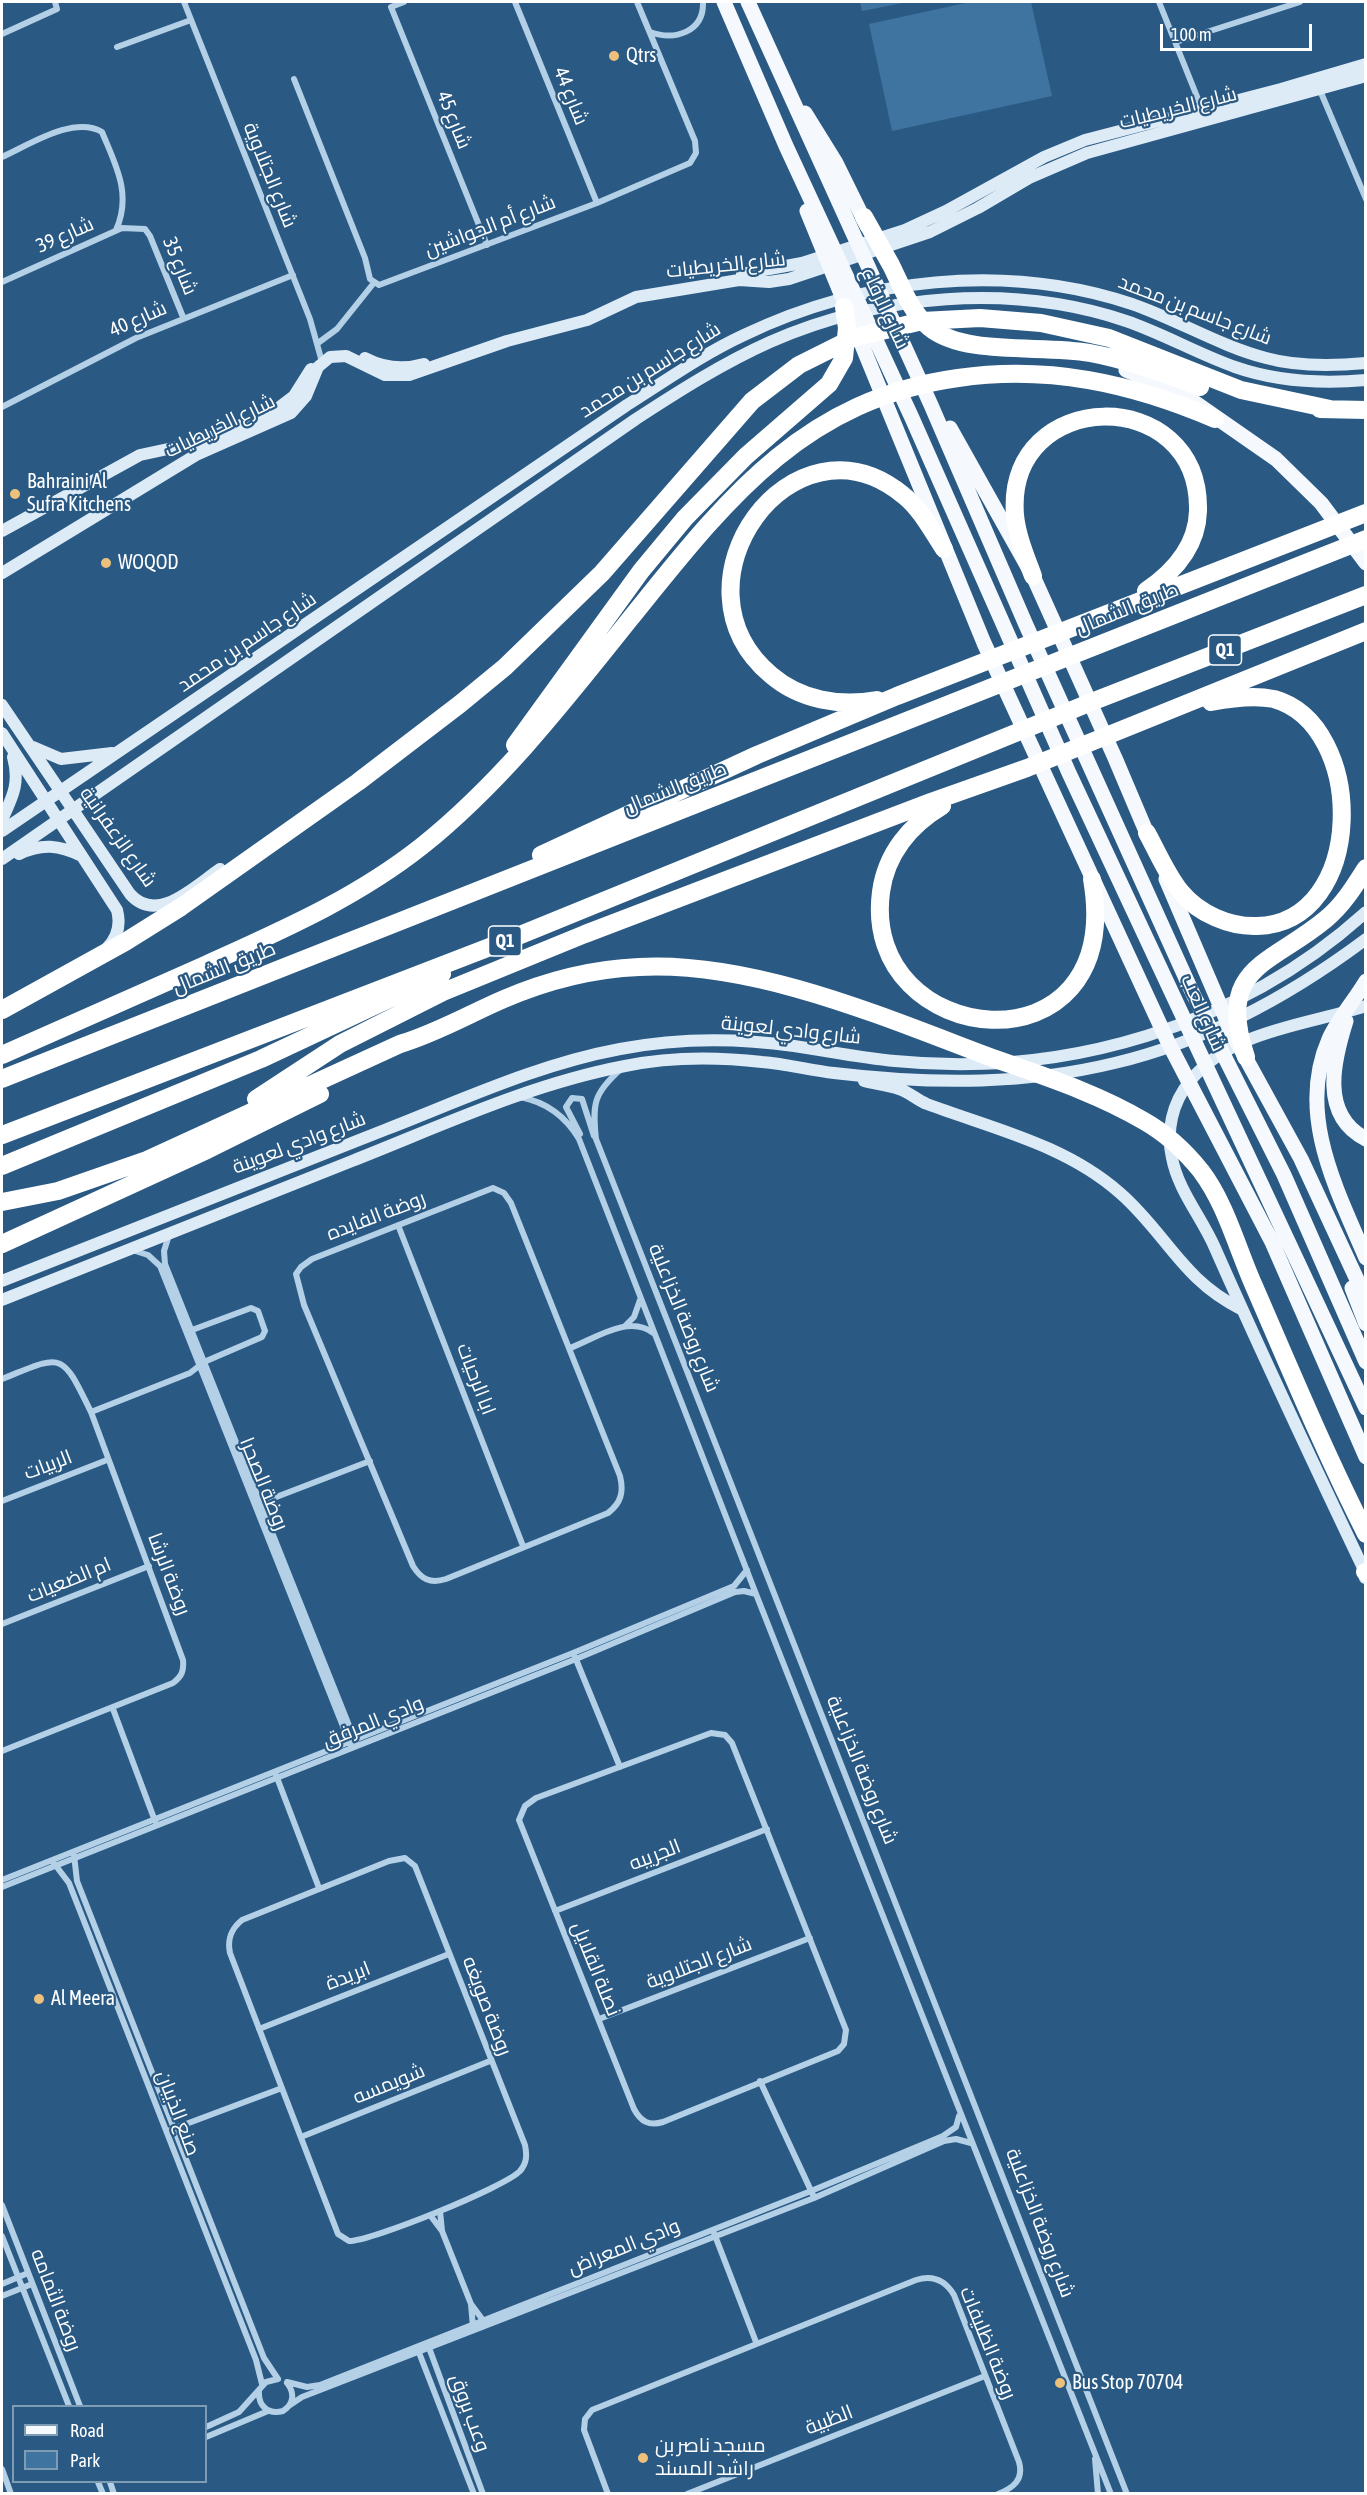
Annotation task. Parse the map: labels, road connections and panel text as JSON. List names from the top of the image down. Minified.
{"streets":{"highway":["طريق الشمال","Q1"],"main road":["شارع الخريطيات","شارع الرفاع","شارع جاسم بن محمد","شارع الزعفرانية","شارع العب","شارع وادي لعوينة"],"street":["شارع 44","شارع 45","شارع الجتلاوية","شارع أم الجواشين","شارع 39","شارع 35","شارع 40","روضة الفايده","شارع روضة الخزاعلية","ابا الرحيات","الربيات","روضة الصحرا","روضة الرشا","ام الضعيات","وادي المرفق","الجريبه","نصلة القلايل","ابريدة","روضة صويغه","شويمسه","صنع الذيبان","وادي المعراض","روضة الثمامه","روضة الظليفات","وعب بروق","الظبية"]},"crossings":[["شارع 44","شارع أم الجواشين"],["شارع الخريطيات","شارع الجتلاوية"],["شارع 45","شارع أم الجواشين"],["شارع الجتلاوية","شارع 40"],["شارع الجتلاوية","نصلة القلايل"],["شارع 39","شارع 35"],["شارع 35","شارع 40"],["شارع الرفاع","شارع العب"],["شارع جاسم بن محمد","شارع الزعفرانية"],["شارع وادي لعوينة","شارع روضة الخزاعلية"],["شارع وادي لعوينة","روضة الصحرا"],["روضة الفايده","ابا الرحيات"],["شارع روضة الخزاعلية","وادي المرفق"],["شارع روضة الخزاعلية","وادي المعراض"],["الربيات","روضة الرشا"],["روضة الصحرا","وادي المرفق"],["روضة الرشا","ام الضعيات"],["وادي المرفق","صنع الذيبان"],["الجريبه","نصلة القلايل"],["ابريدة","روضة صويغه"],["روضة صويغه","شويمسه"],["صنع الذيبان","وادي المعراض"],["وادي المعراض","وعب بروق"],["روضة الظليفات","الظبية"]],"places":["Qtrs","Bahraini Al Sufra Kitchens","WOQOD","Al Meera","Bus Stop 70704","مسجد ناصر بن راشد المسند"],"legend":["Road","Park"],"scale_bar":"100 m"}
